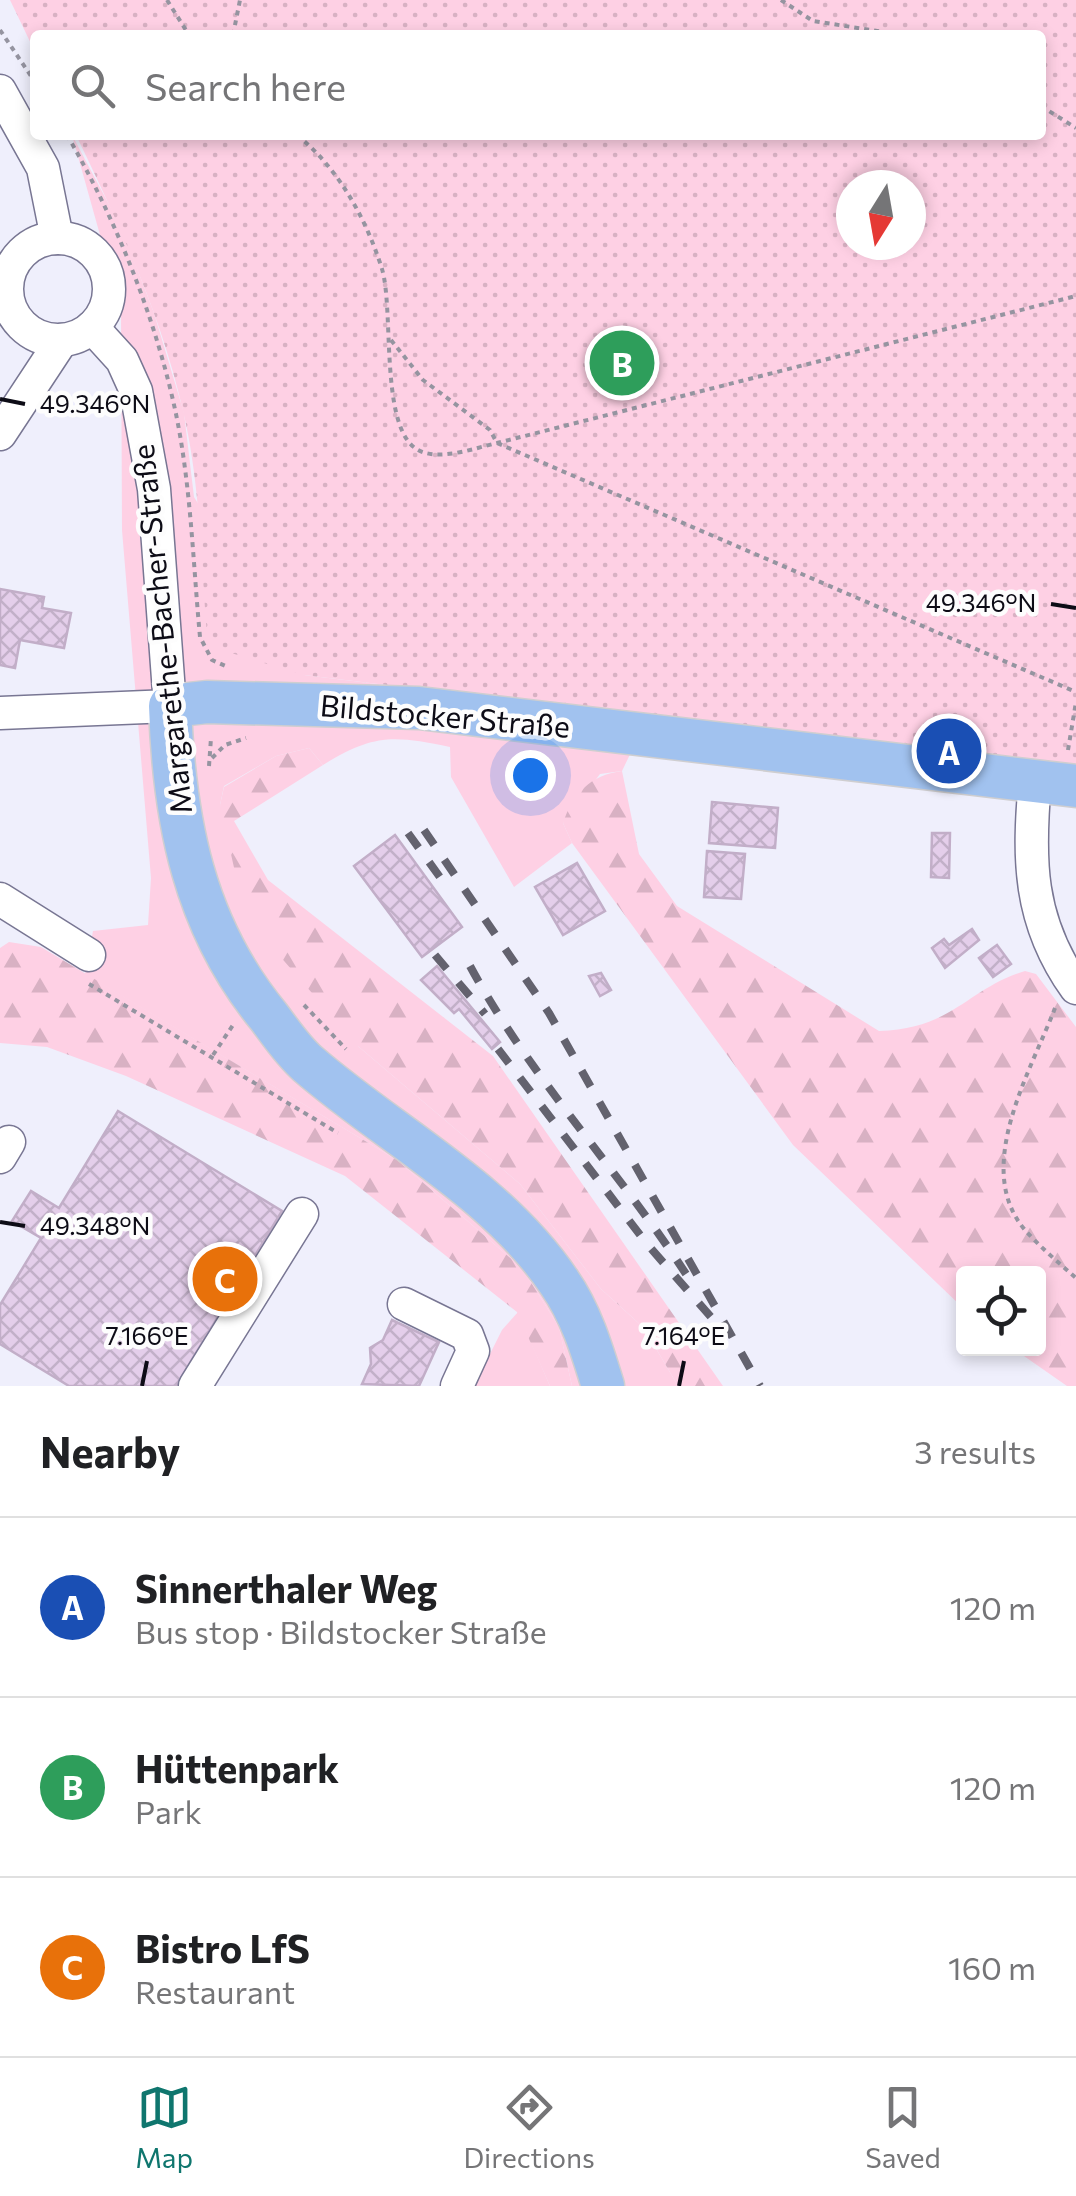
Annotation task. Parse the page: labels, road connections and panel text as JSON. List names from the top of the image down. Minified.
{"streets":{"main road":["Margarethe-Bacher-Straße","Bildstocker Straße"]},"crossings":[["Margarethe-Bacher-Straße","Bildstocker Straße"]],"north":"bottom","page":{"search":"Search here","pins":["B","A","C"],"heading":["Nearby","3 results"],"list":[{"mark":"A","name":"Sinnerthaler Weg","note":"Bus stop · Bildstocker Straße","value":"120 m"},{"mark":"B","name":"Hüttenpark","note":"Park","value":"120 m"},{"mark":"C","name":"Bistro LfS","note":"Restaurant","value":"160 m"}],"nav":["Map","Directions","Saved"]},"coordinates":["49.346°N","49.348°N","7.166°E","7.164°E"]}
